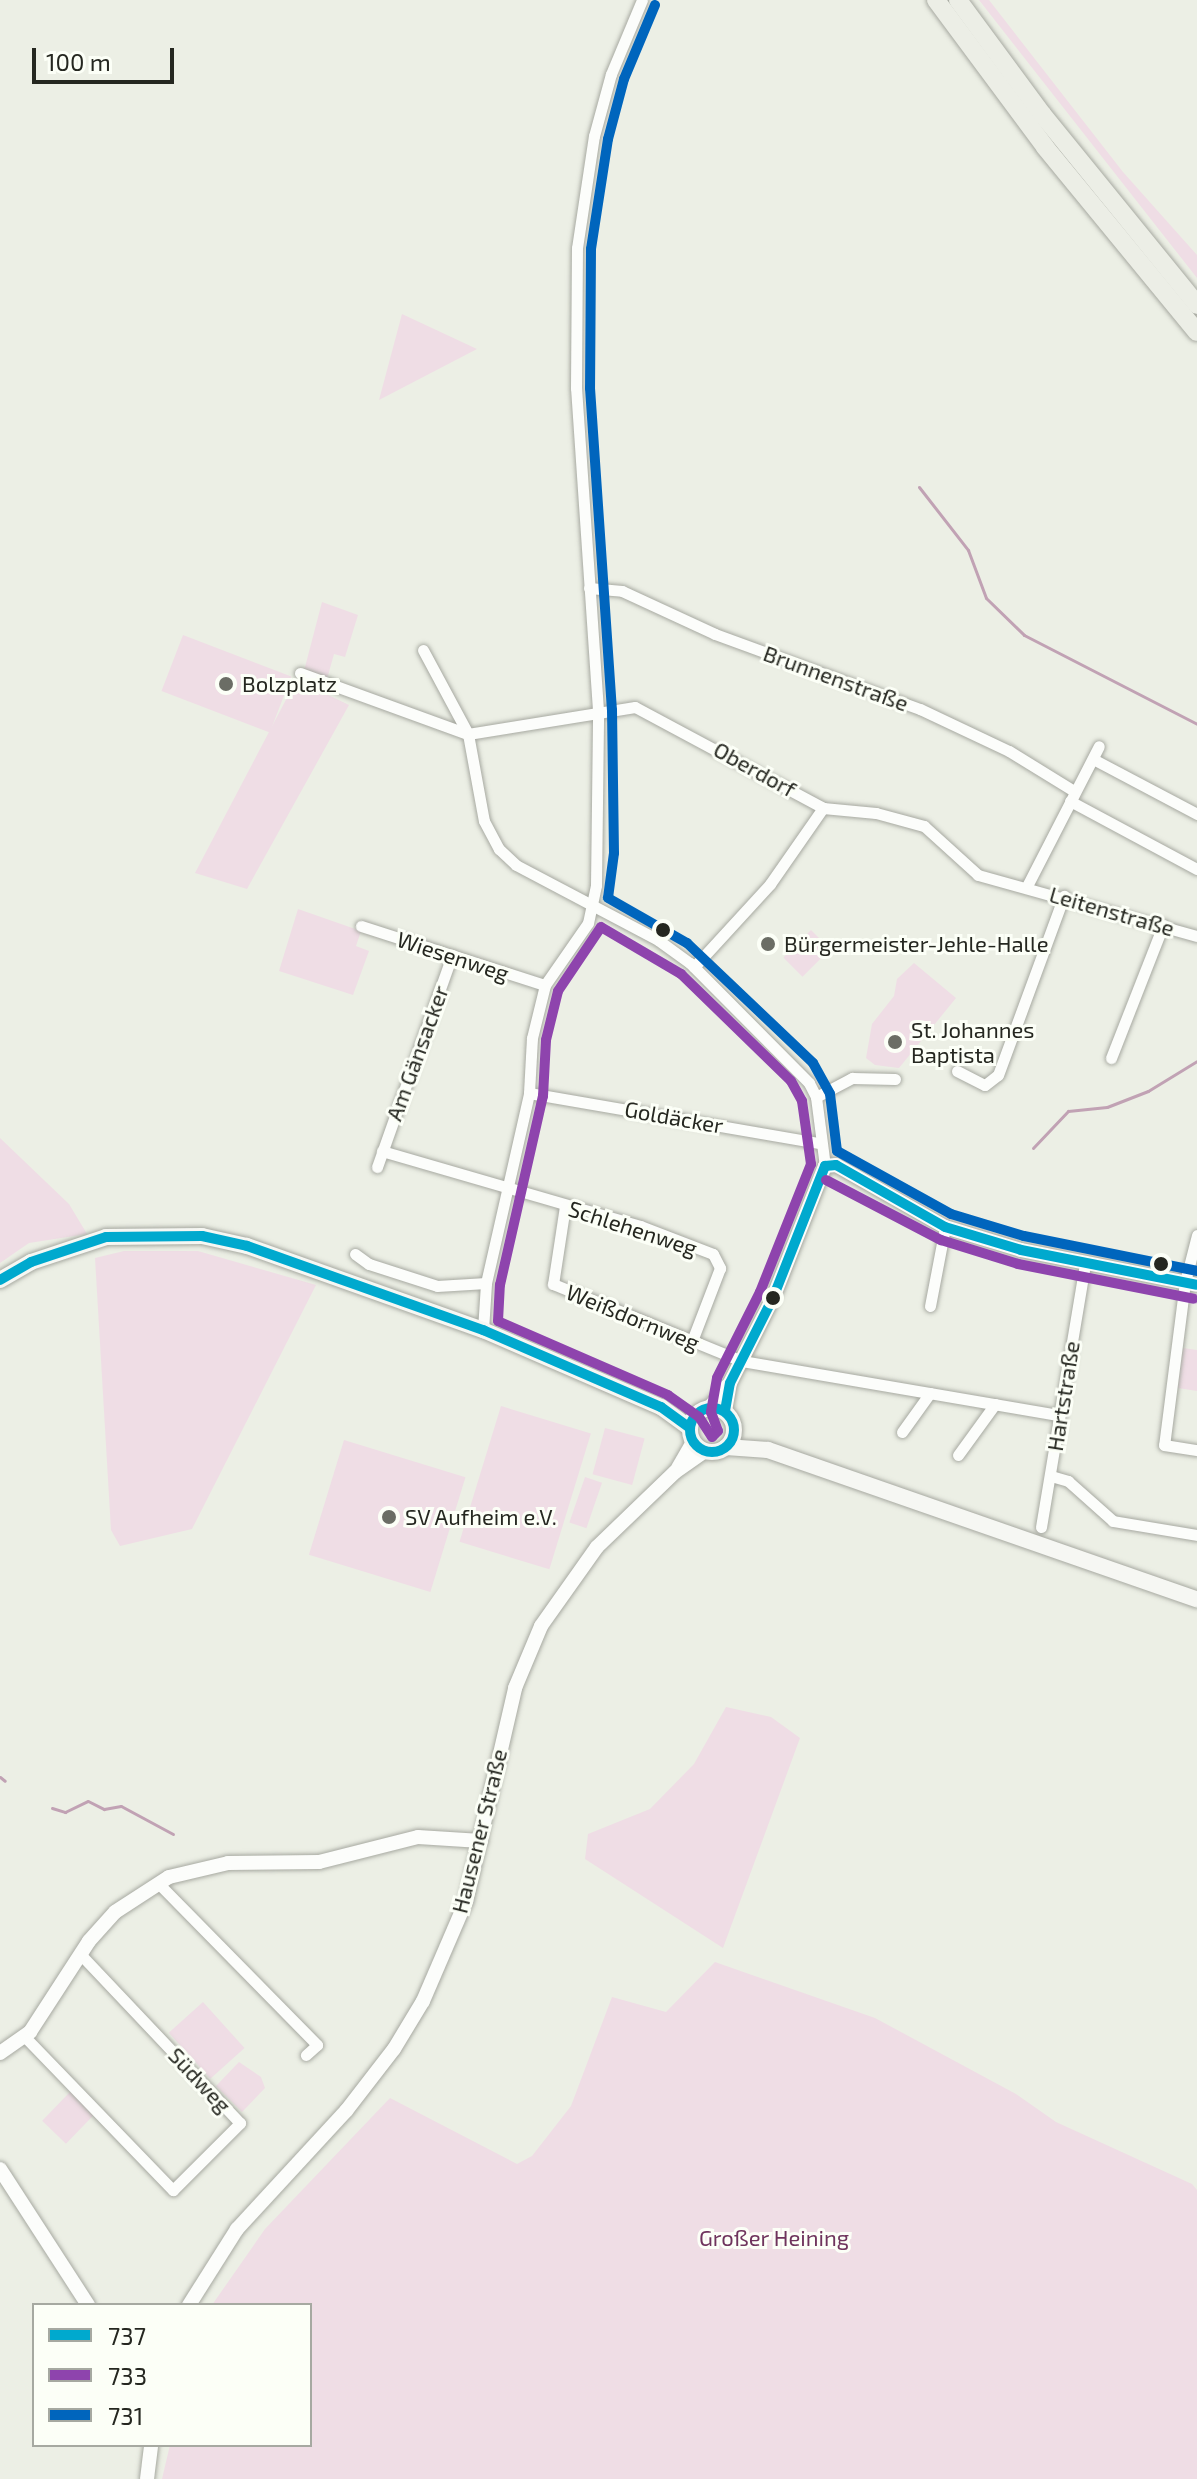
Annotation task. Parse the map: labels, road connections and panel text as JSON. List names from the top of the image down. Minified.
{"streets":{"street":["Brunnenstraße","Oberdorf","Leitenstraße","Wiesenweg","Am Gänsacker","Goldäcker","Schlehenweg","Weißdornweg","Hartstraße","Hausener Straße","Südweg"]},"crossings":[["Oberdorf","Leitenstraße"],["Wiesenweg","Am Gänsacker"],["Am Gänsacker","Schlehenweg"],["Schlehenweg","Weißdornweg"],["Weißdornweg","Hartstraße"],["Weißdornweg","Hausener Straße"]],"parks":["Großer Heining"],"places":["Bolzplatz","Bürgermeister-Jehle-Halle","St. Johannes Baptista","SV Aufheim e.V."],"lines":["transit line 731","transit line 733","transit line 737"],"legend":["737","733","731"],"scale_bar":"100 m"}
